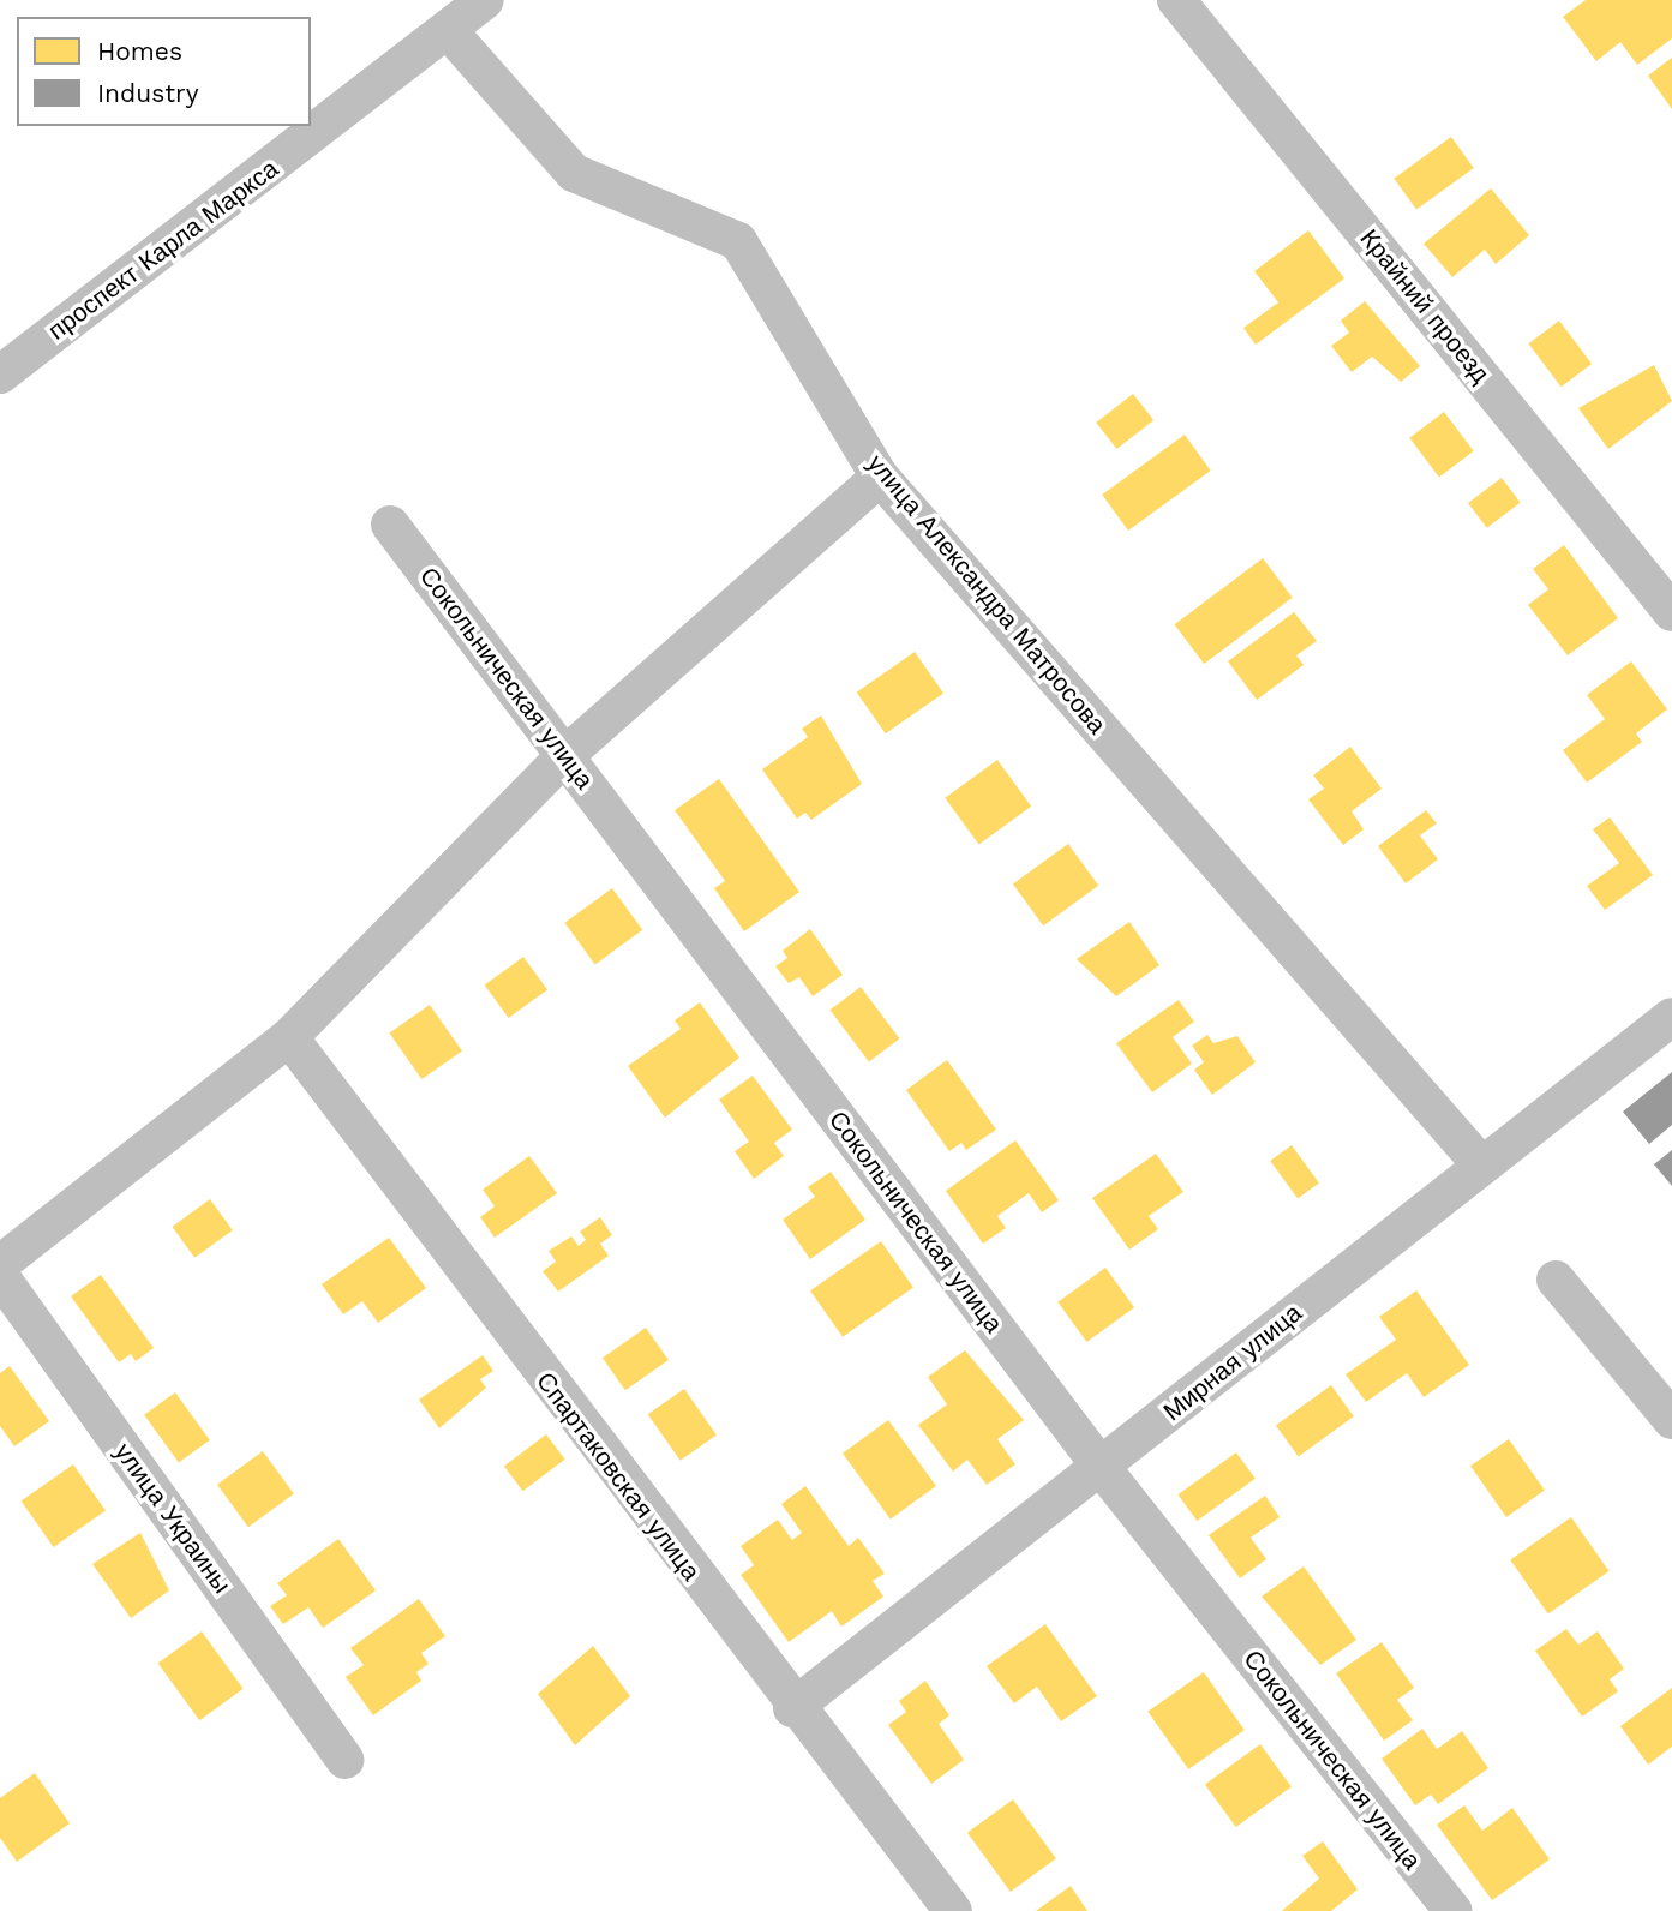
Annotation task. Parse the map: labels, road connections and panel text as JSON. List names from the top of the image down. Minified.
{"streets":{"street":["проспект Карла Маркса","Крайний проезд","улица Александра Матросова","Сокольническая улица","Мирная улица","Спартаковская улица","улица Украины"]},"crossings":[["проспект Карла Маркса","улица Александра Матросова"],["улица Александра Матросова","Мирная улица"],["Сокольническая улица","Мирная улица"],["Мирная улица","Спартаковская улица"]],"legend":["Homes","Industry"]}
